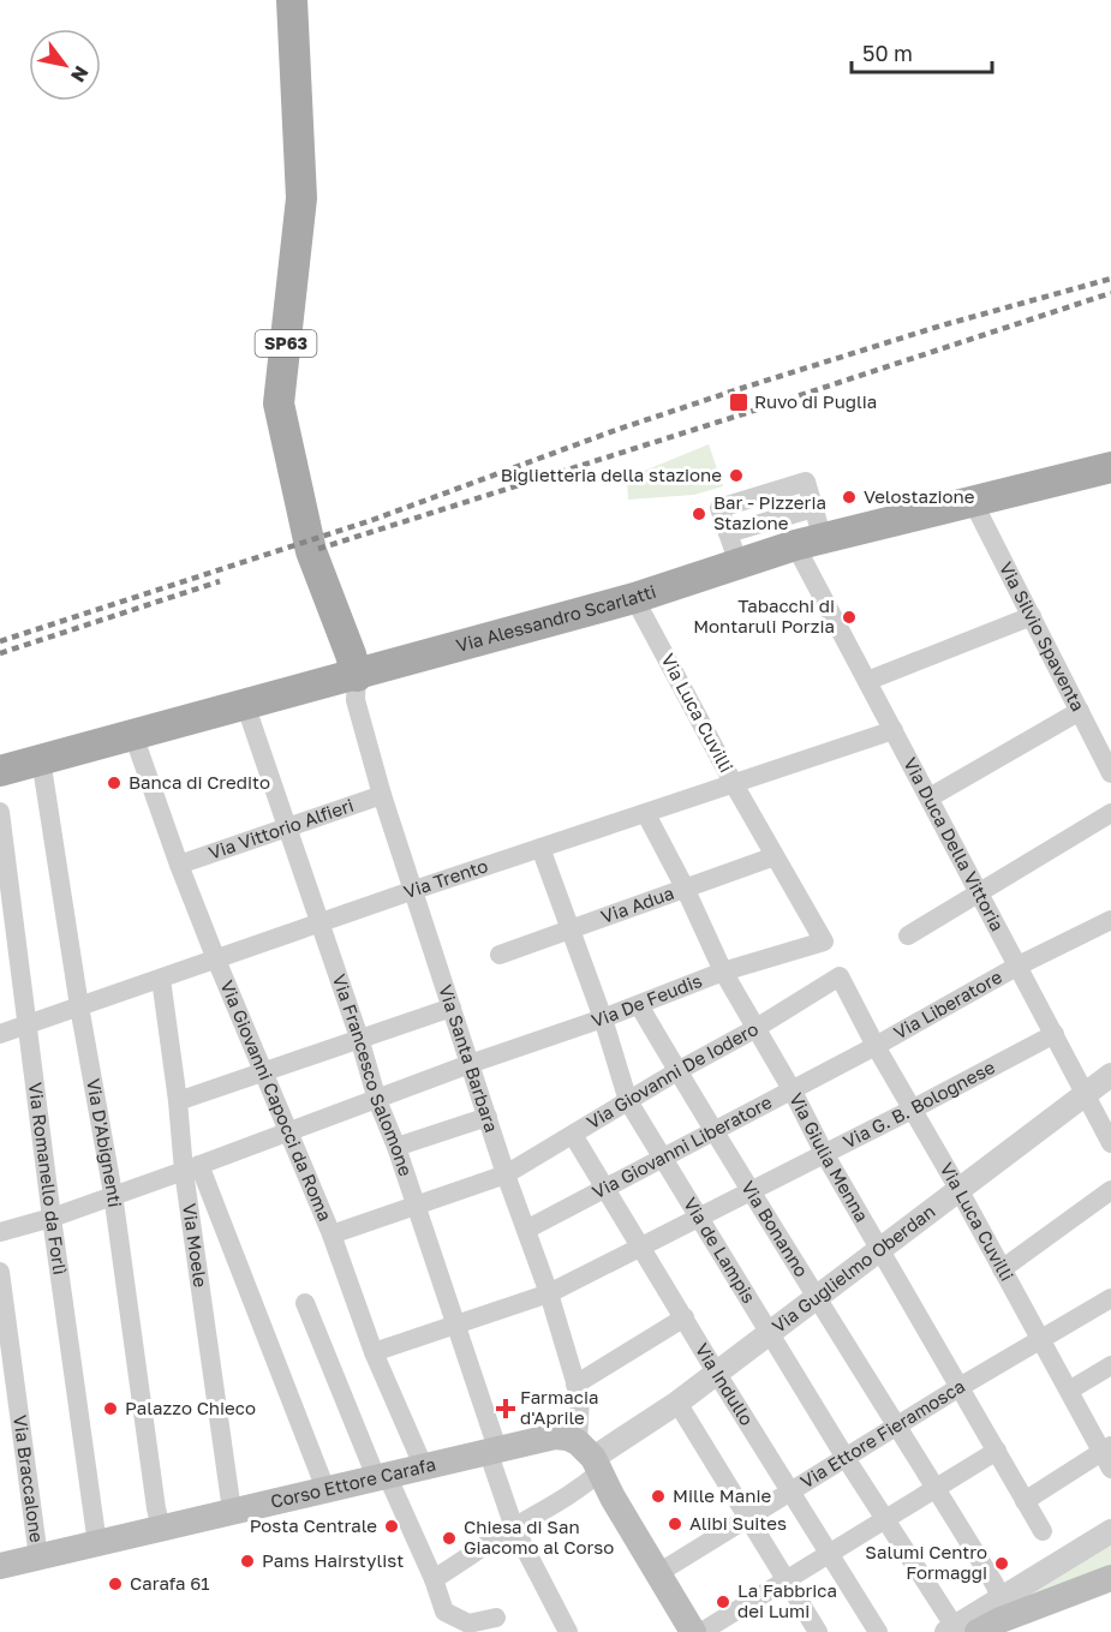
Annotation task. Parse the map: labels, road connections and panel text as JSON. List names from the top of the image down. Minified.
{"streets":{"main road":["SP63","Via Alessandro Scarlatti","Corso Ettore Carafa"],"street":["Via Silvio Spaventa","Via Luca Cuvilli","Via Vittorio Alfieri","Via Duca Della Vittoria","Via Trento","Via Adua","Via De Feudis","Via Liberatore","Via Santa Barbara","Via Francesco Salomone","Via Giovanni De Iodero","Via Giovanni Capocci da Roma","Via G. B. Bolognese","Via D'Abignenti","Via Giovanni Liberatore","Via Giulia Menna","Via Romanello da Forlì","Via Bonanno","Via Moele","Via de Lampis","Via Guglielmo Oberdan","Via Indullo","Via Ettore Fieramosca","Via Braccalone"]},"crossings":[["SP63","Via Alessandro Scarlatti"],["SP63","Via Santa Barbara"],["Via Alessandro Scarlatti","Via Silvio Spaventa"],["Via Alessandro Scarlatti","Via Luca Cuvilli"],["Via Alessandro Scarlatti","Via Duca Della Vittoria"],["Via Alessandro Scarlatti","Via Santa Barbara"],["Via Alessandro Scarlatti","Via Francesco Salomone"],["Via Alessandro Scarlatti","Via Giovanni Capocci da Roma"],["Via Alessandro Scarlatti","Via D'Abignenti"],["Via Luca Cuvilli","Via Trento"],["Via Luca Cuvilli","Via Adua"],["Via Luca Cuvilli","Via De Feudis"],["Via Luca Cuvilli","Via Liberatore"],["Via Luca Cuvilli","Via Giovanni De Iodero"],["Via Luca Cuvilli","Via G. B. Bolognese"],["Via Luca Cuvilli","Via Giovanni Liberatore"],["Via Luca Cuvilli","Via Guglielmo Oberdan"],["Via Luca Cuvilli","Via Ettore Fieramosca"],["Via Vittorio Alfieri","Via Santa Barbara"],["Via Vittorio Alfieri","Via Francesco Salomone"],["Via Vittorio Alfieri","Via Giovanni Capocci da Roma"],["Via Duca Della Vittoria","Via Trento"],["Via Duca Della Vittoria","Via Liberatore"],["Via Duca Della Vittoria","Via G. B. Bolognese"],["Via Duca Della Vittoria","Via Guglielmo Oberdan"],["Via Trento","Via Santa Barbara"],["Via Trento","Via Francesco Salomone"],["Via Trento","Via Giovanni Capocci da Roma"],["Via Trento","Via D'Abignenti"],["Via Trento","Via Giulia Menna"],["Via Trento","Via Romanello da Forlì"],["Via Trento","Via Moele"],["Via Trento","Via de Lampis"],["Via Adua","Via Giulia Menna"],["Via Adua","Via de Lampis"],["Via De Feudis","Via Santa Barbara"],["Via De Feudis","Via Francesco Salomone"],["Via De Feudis","Via Giovanni Capocci da Roma"],["Via De Feudis","Via D'Abignenti"],["Via De Feudis","Via Giulia Menna"],["Via De Feudis","Via Romanello da Forlì"],["Via De Feudis","Via Bonanno"],["Via De Feudis","Via Moele"],["Via De Feudis","Via de Lampis"],["Via Liberatore","Via Giovanni Liberatore"],["Via Santa Barbara","Via Giovanni De Iodero"],["Via Santa Barbara","Via G. B. Bolognese"],["Via Santa Barbara","Via Giovanni Liberatore"],["Via Santa Barbara","Via Guglielmo Oberdan"],["Via Santa Barbara","Corso Ettore Carafa"],["Via Francesco Salomone","Via Giovanni De Iodero"],["Via Francesco Salomone","Via G. B. Bolognese"],["Via Francesco Salomone","Corso Ettore Carafa"],["Via Giovanni De Iodero","Via Giovanni Capocci da Roma"],["Via Giovanni De Iodero","Via Giulia Menna"],["Via Giovanni De Iodero","Via Bonanno"],["Via Giovanni De Iodero","Via de Lampis"],["Via Giovanni De Iodero","Via Indullo"],["Via Giovanni Capocci da Roma","Via G. B. Bolognese"],["Via Giovanni Capocci da Roma","Corso Ettore Carafa"],["Via G. B. Bolognese","Via Giulia Menna"],["Via G. B. Bolognese","Via Bonanno"],["Via G. B. Bolognese","Via de Lampis"],["Via G. B. Bolognese","Via Indullo"],["Via D'Abignenti","Corso Ettore Carafa"],["Via Giovanni Liberatore","Via Giulia Menna"],["Via Giovanni Liberatore","Via Bonanno"],["Via Giovanni Liberatore","Via de Lampis"],["Via Giovanni Liberatore","Via Indullo"],["Via Giulia Menna","Via Guglielmo Oberdan"],["Via Giulia Menna","Via Ettore Fieramosca"],["Via Romanello da Forlì","Corso Ettore Carafa"],["Via Bonanno","Via de Lampis"],["Via Bonanno","Via Guglielmo Oberdan"],["Via Bonanno","Via Ettore Fieramosca"],["Via Moele","Corso Ettore Carafa"],["Via de Lampis","Via Guglielmo Oberdan"],["Via de Lampis","Via Ettore Fieramosca"],["Via Guglielmo Oberdan","Via Indullo"],["Via Guglielmo Oberdan","Corso Ettore Carafa"],["Via Indullo","Via Ettore Fieramosca"],["Via Braccalone","Corso Ettore Carafa"]],"places":{"transit":["Ruvo di Puglia"],"other":["Biglietteria della stazione","Velostazione","Bar - Pizzeria Stazione","Tabacchi di Montaruli Porzia","Banca di Credito","Palazzo Chieco","Mille Manie","Alibi Suites","Posta Centrale","Chiesa di San Giacomo al Corso","Pams Hairstylist","Salumi Centro Formaggi","Carafa 61","La Fabbrica dei Lumi"],"health":["Farmacia d'Aprile"]},"scale_bar":"50 m","north":"bottom right"}
